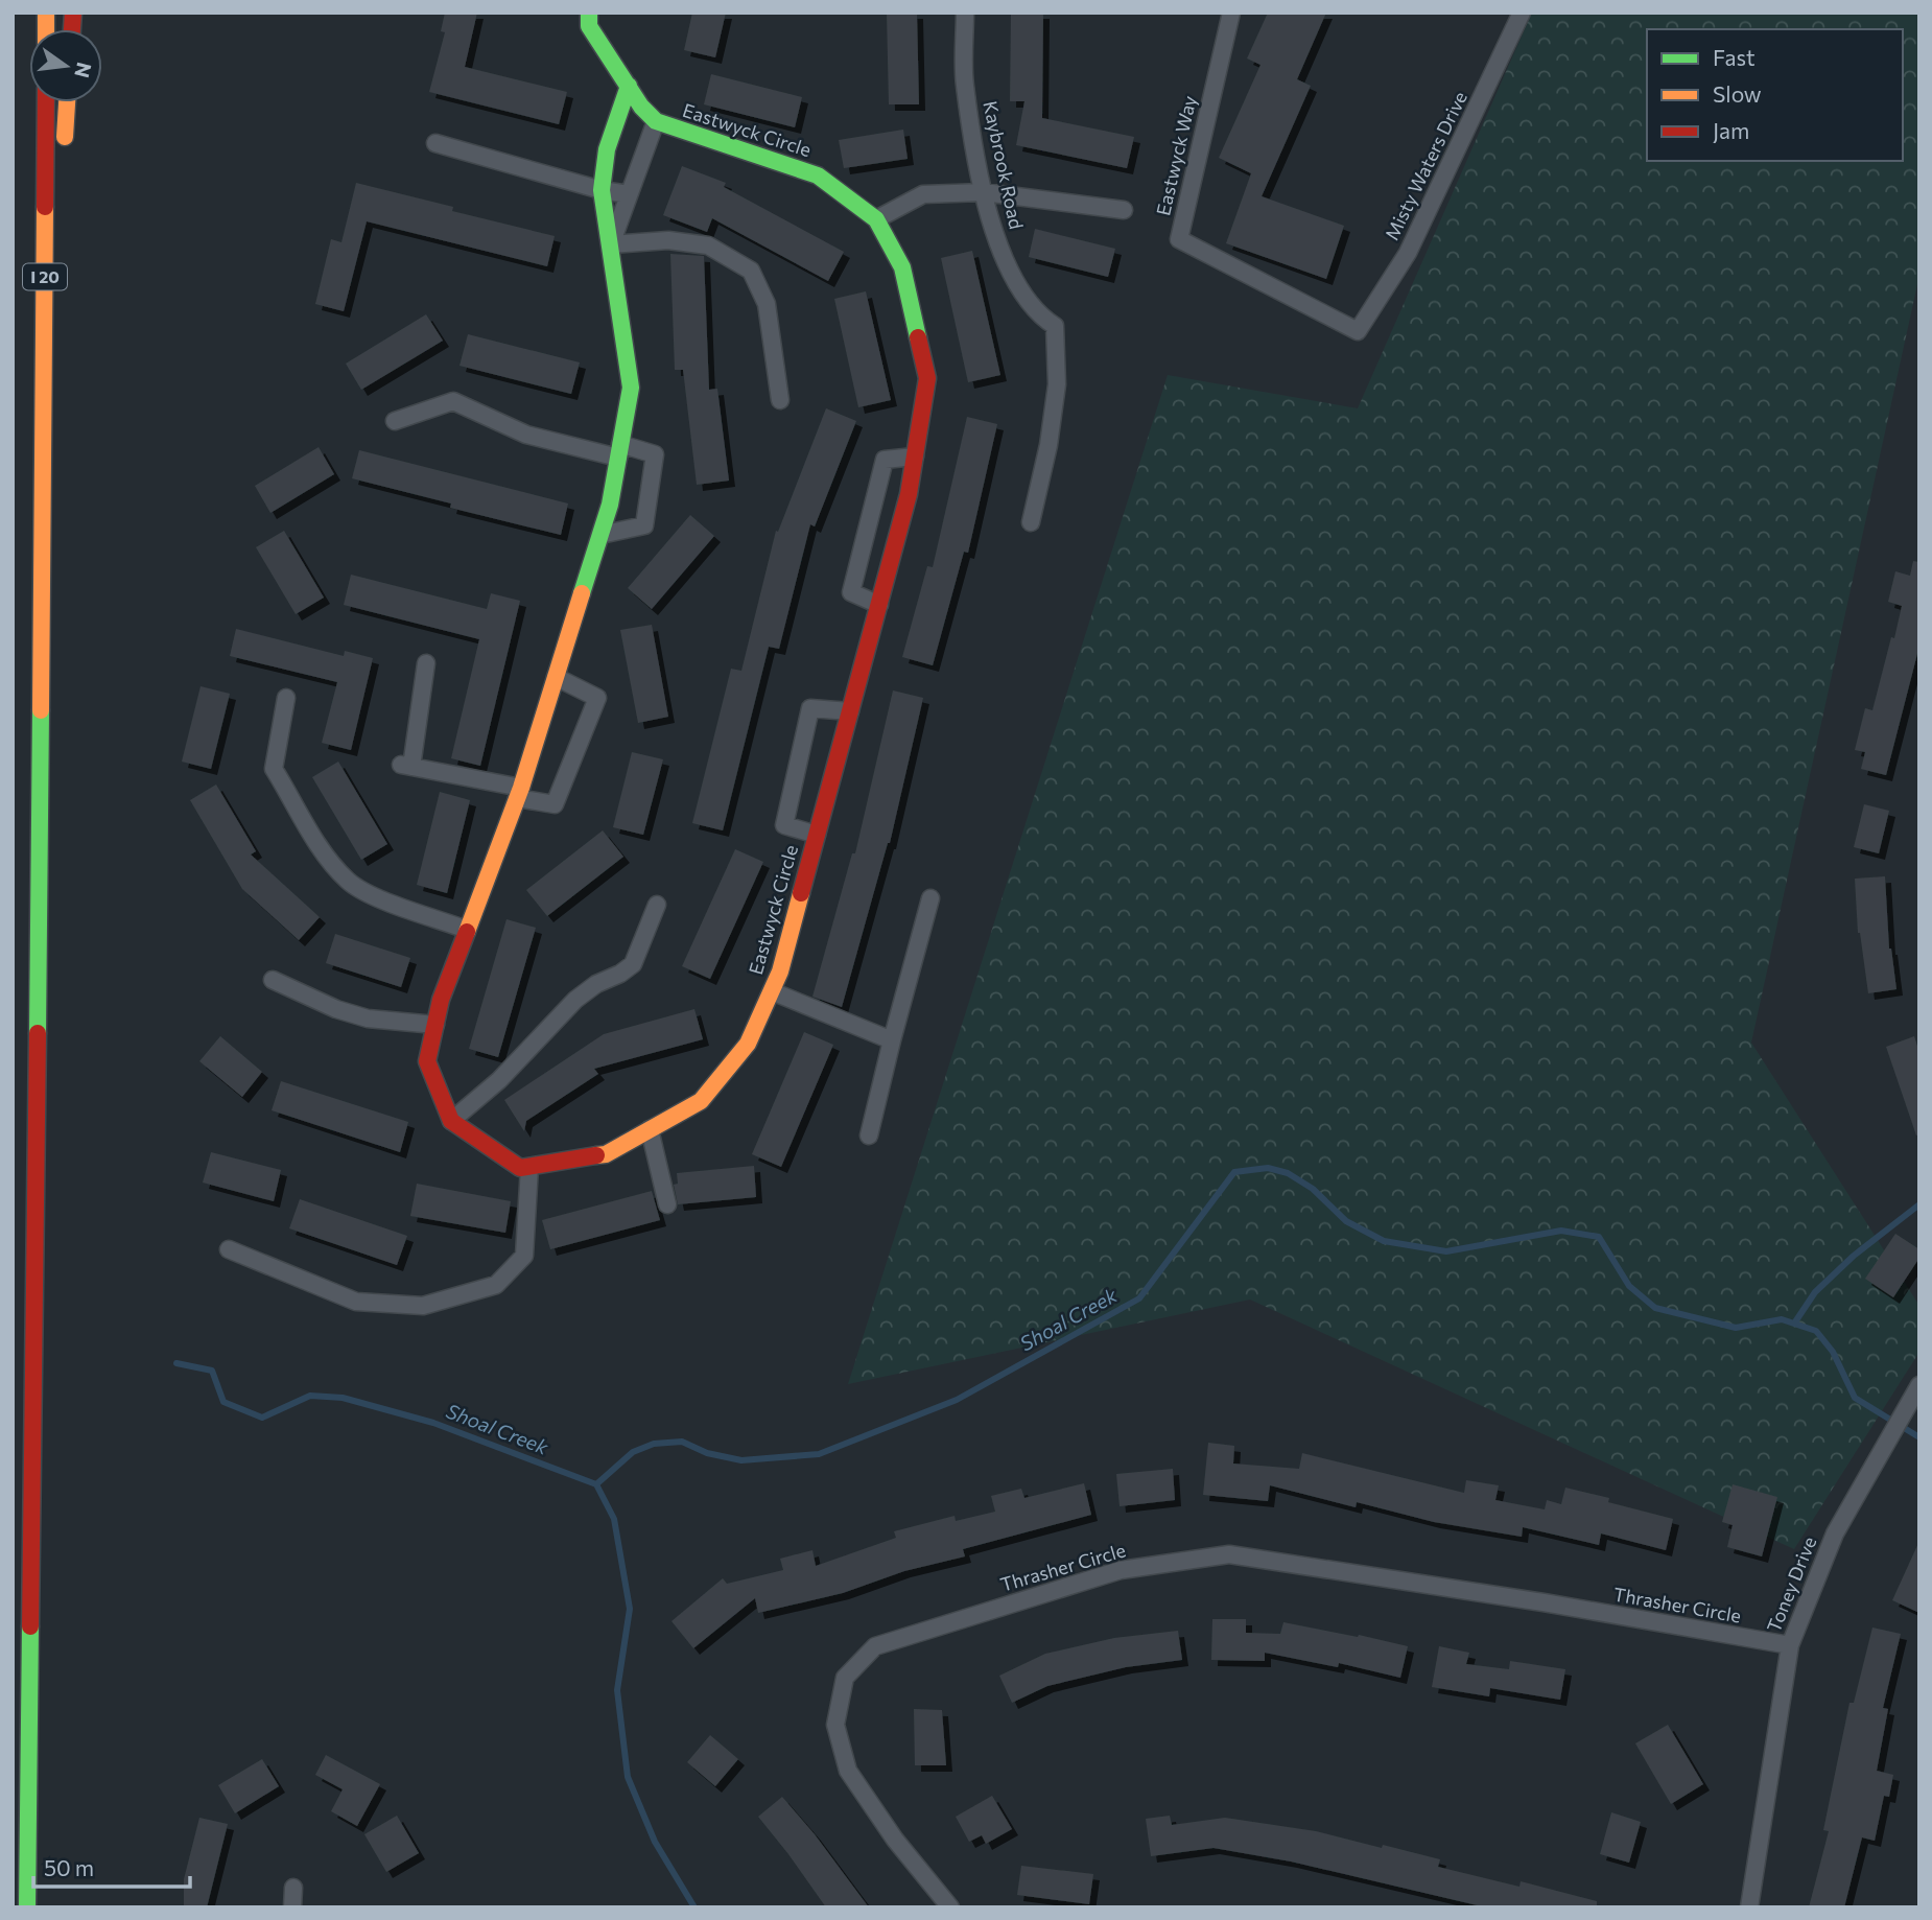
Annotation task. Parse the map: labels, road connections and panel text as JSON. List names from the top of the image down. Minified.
{"streets":{"main road":["Eastwyck Circle","I 20"],"street":["Eastwyck Way","Kaybrook Road","Misty Waters Drive","Thrasher Circle","Toney Drive"]},"crossings":[["Eastwyck Way","Misty Waters Drive"],["Thrasher Circle","Toney Drive"]],"water":["Shoal Creek"],"legend":["Fast","Slow","Jam"],"scale_bar":"50 m","north":"right"}
